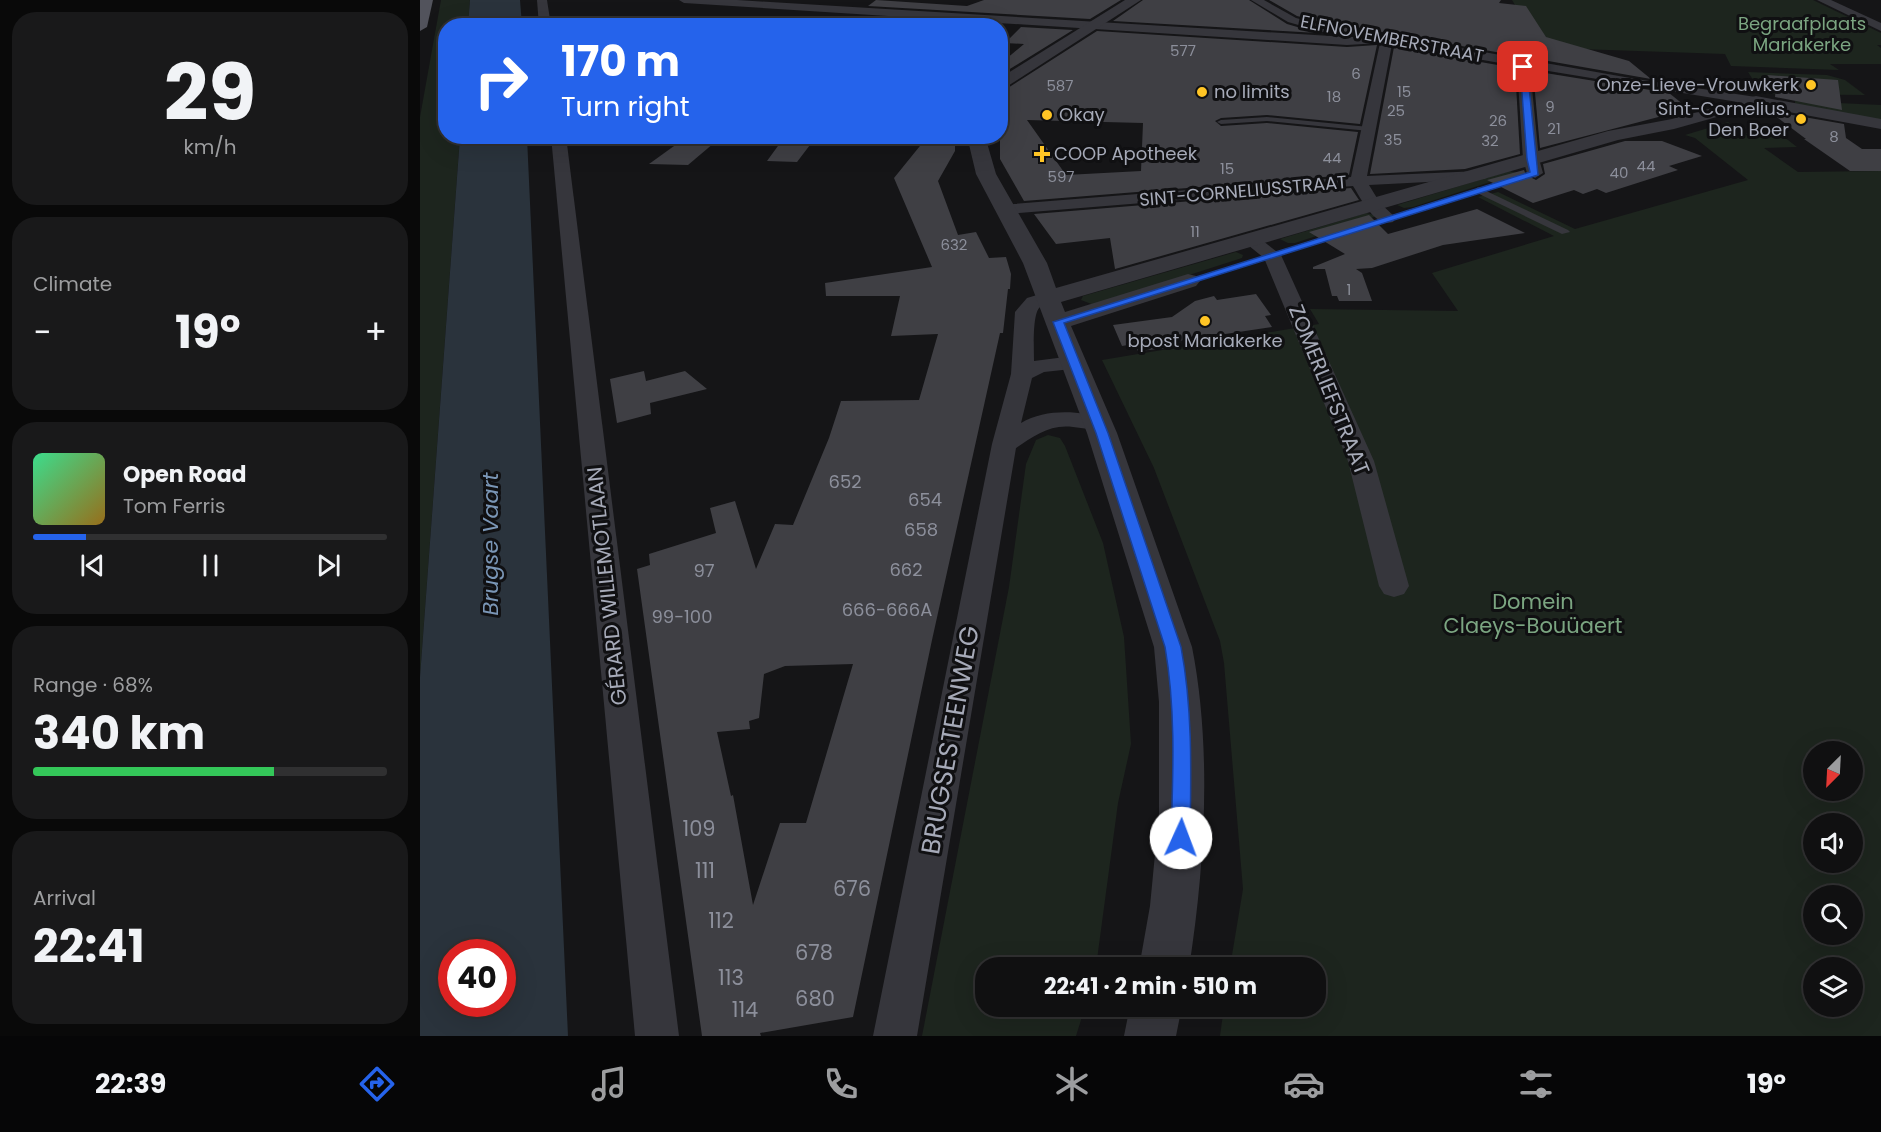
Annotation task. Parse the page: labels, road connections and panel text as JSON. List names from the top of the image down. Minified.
{"streets":{"street":["ELFNOVEMBERSTRAAT","SINT-CORNELIUSSTRAAT","ZOMERLIEFSTRAAT","GÉRARD WILLEMOTLAAN","BRUGSESTEENWEG"]},"water":["Brugse Vaart"],"parks":["Begraafplaats Mariakerke","Domein Claeys-Bouüaert"],"places":{"other":["Onze-Lieve-Vrouwkerk","no limits","Okay","Sint-Cornelius. Den Boer","bpost Mariakerke"],"health":["COOP Apotheek"]},"house_numbers":["577","6","587","15","18","9","25","26","21","8","35","32","44","44","15","40","597","11","632","1","652","654","658","662","97","666-666A","99-100","109","111","676","112","678","113","680","114"],"north":"bottom left","page":{"tile":[["29","km/h"],"Climate",["Range · 68%","340 km"],["Arrival","22:41"]],"turn":["170 m","Turn right"],"heat":["−","19°","+"],"song":["Open Road","Tom Ferris"],"limit":"40","trip":"22:41 · 2 min · 510 m","tabs":["22:39","19°"]}}
